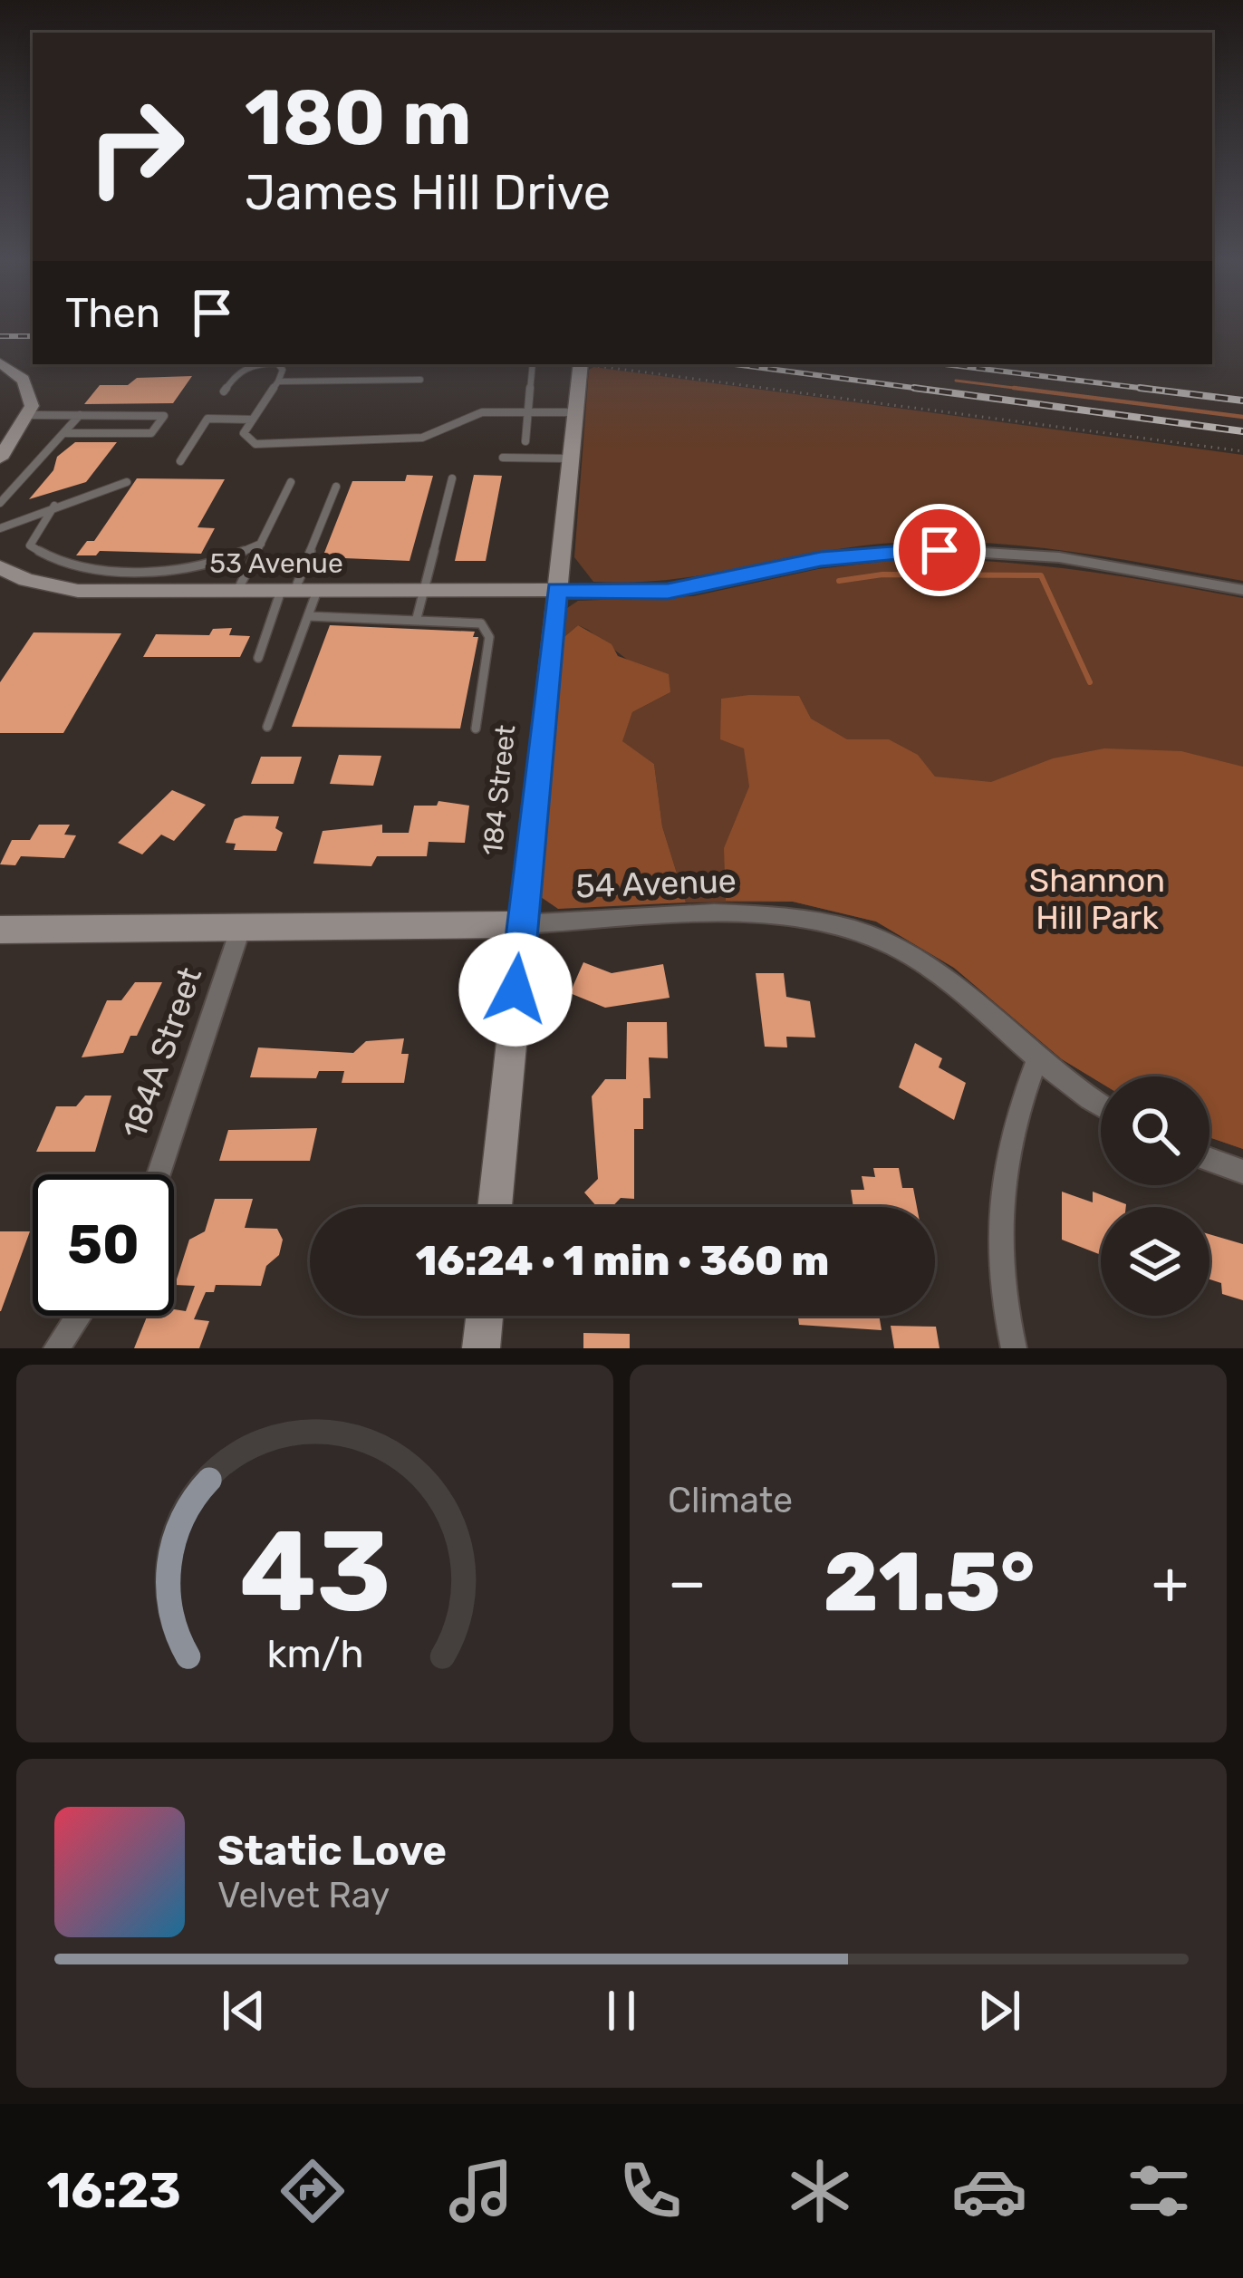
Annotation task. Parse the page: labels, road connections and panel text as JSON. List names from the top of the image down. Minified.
{"streets":{"street":["53 Avenue","184 Street","54 Avenue","184A Street"]},"crossings":[["53 Avenue","184 Street"],["184 Street","54 Avenue"],["54 Avenue","184A Street"]],"parks":["Shannon Hill Park"],"page":{"turn":["180 m","James Hill Drive"],"then":"Then","limit":"50","trip":"16:24 · 1 min · 360 m","tile":"Climate","heat":["−","21.5°","+"],"song":["Static Love","Velvet Ray"],"tabs":"16:23","gauge":["43","km/h"]}}
